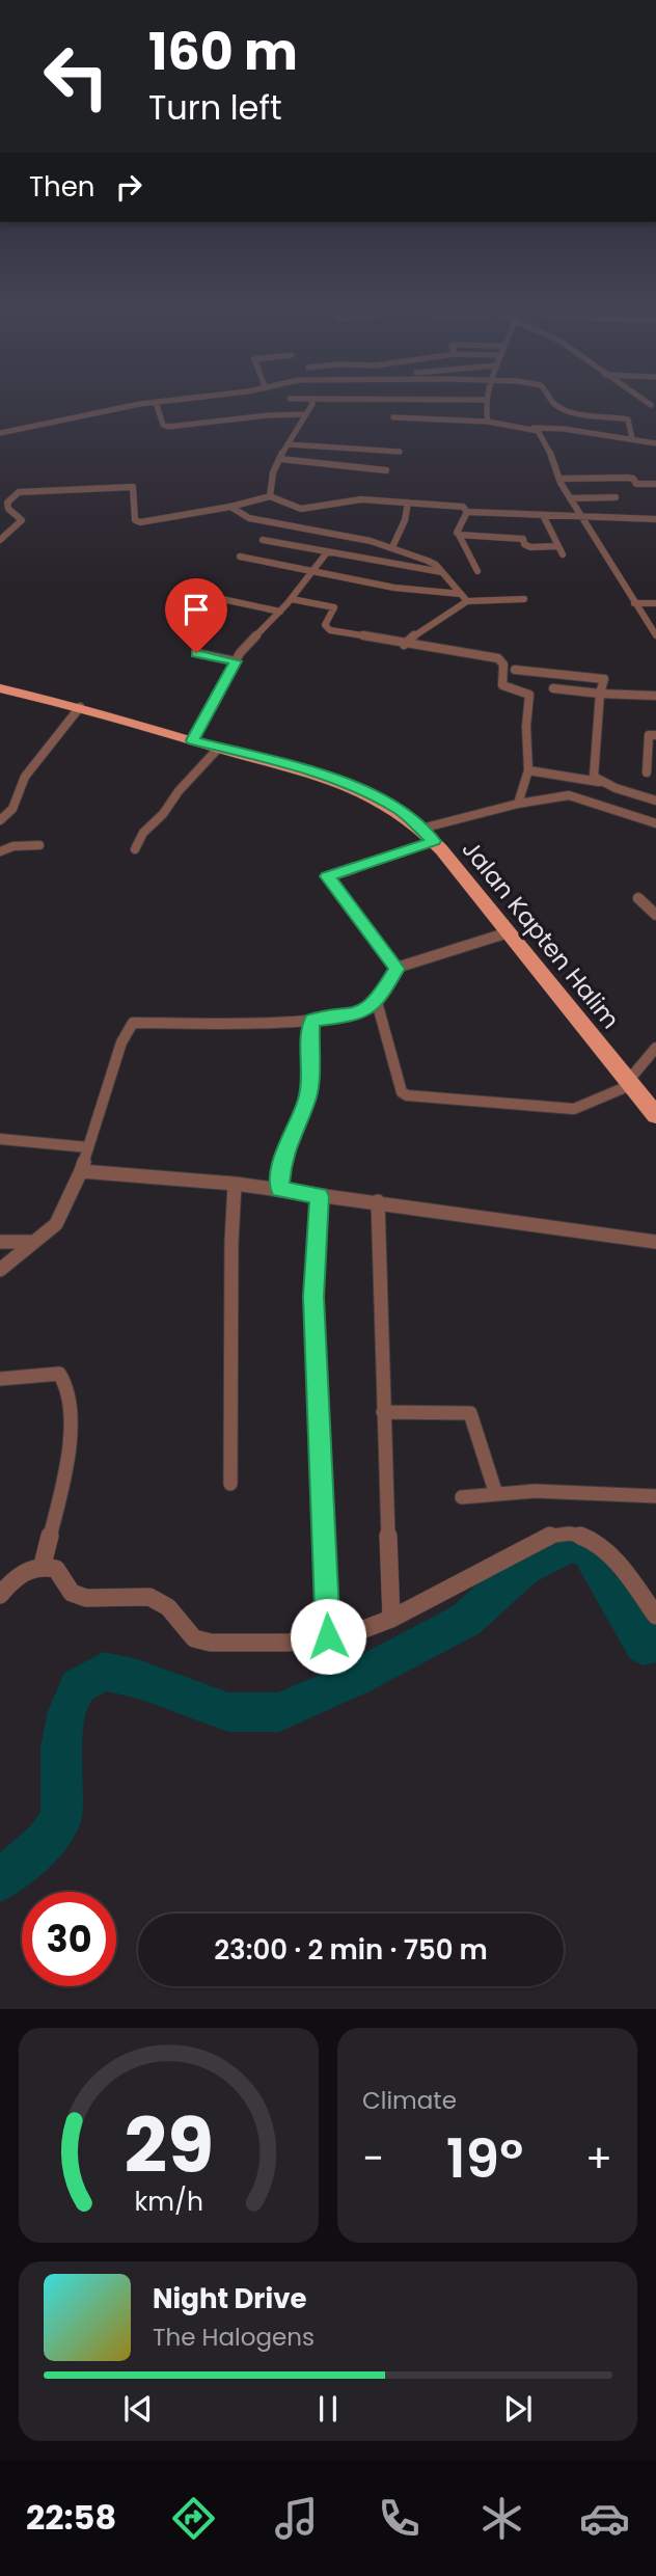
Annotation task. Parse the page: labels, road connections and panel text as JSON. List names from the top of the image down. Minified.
{"streets":{"main road":["Jalan Kapten Halim"]},"page":{"turn":["160 m","Turn left"],"then":"Then","limit":"30","trip":"23:00 · 2 min · 750 m","tile":"Climate","heat":["−","19°","+"],"song":["Night Drive","The Halogens"],"tabs":"22:58","gauge":["29","km/h"]}}
